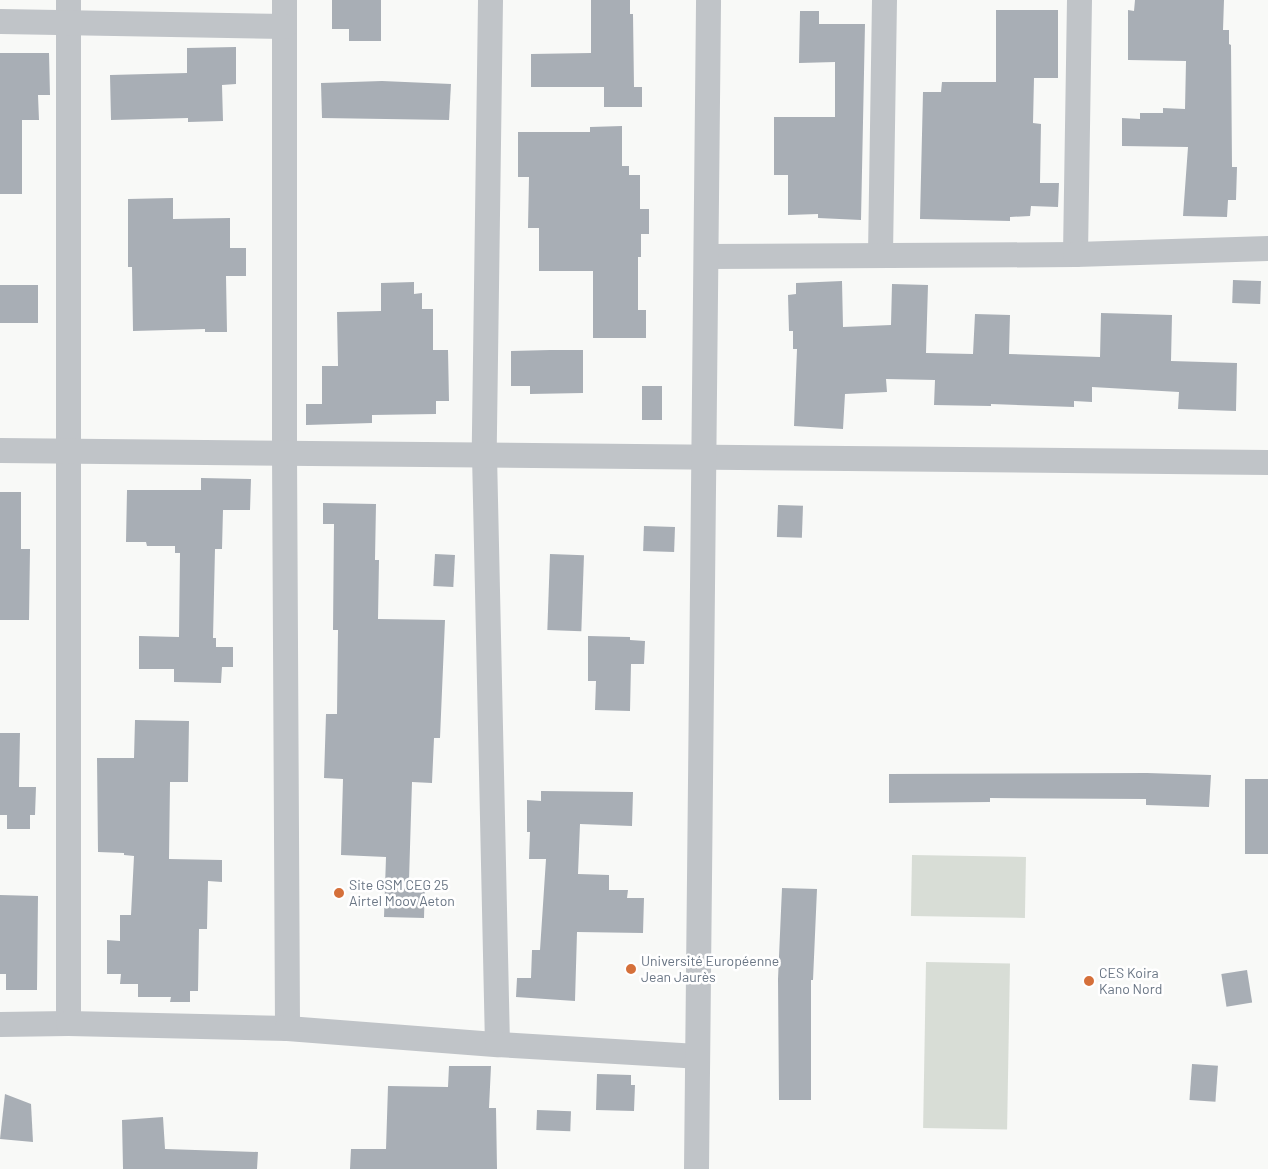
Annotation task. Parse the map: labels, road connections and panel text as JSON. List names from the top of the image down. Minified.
{"places":["Site GSM CEG 25 Airtel Moov Aeton","Université Européenne Jean Jaurès","CES Koira Kano Nord"]}
